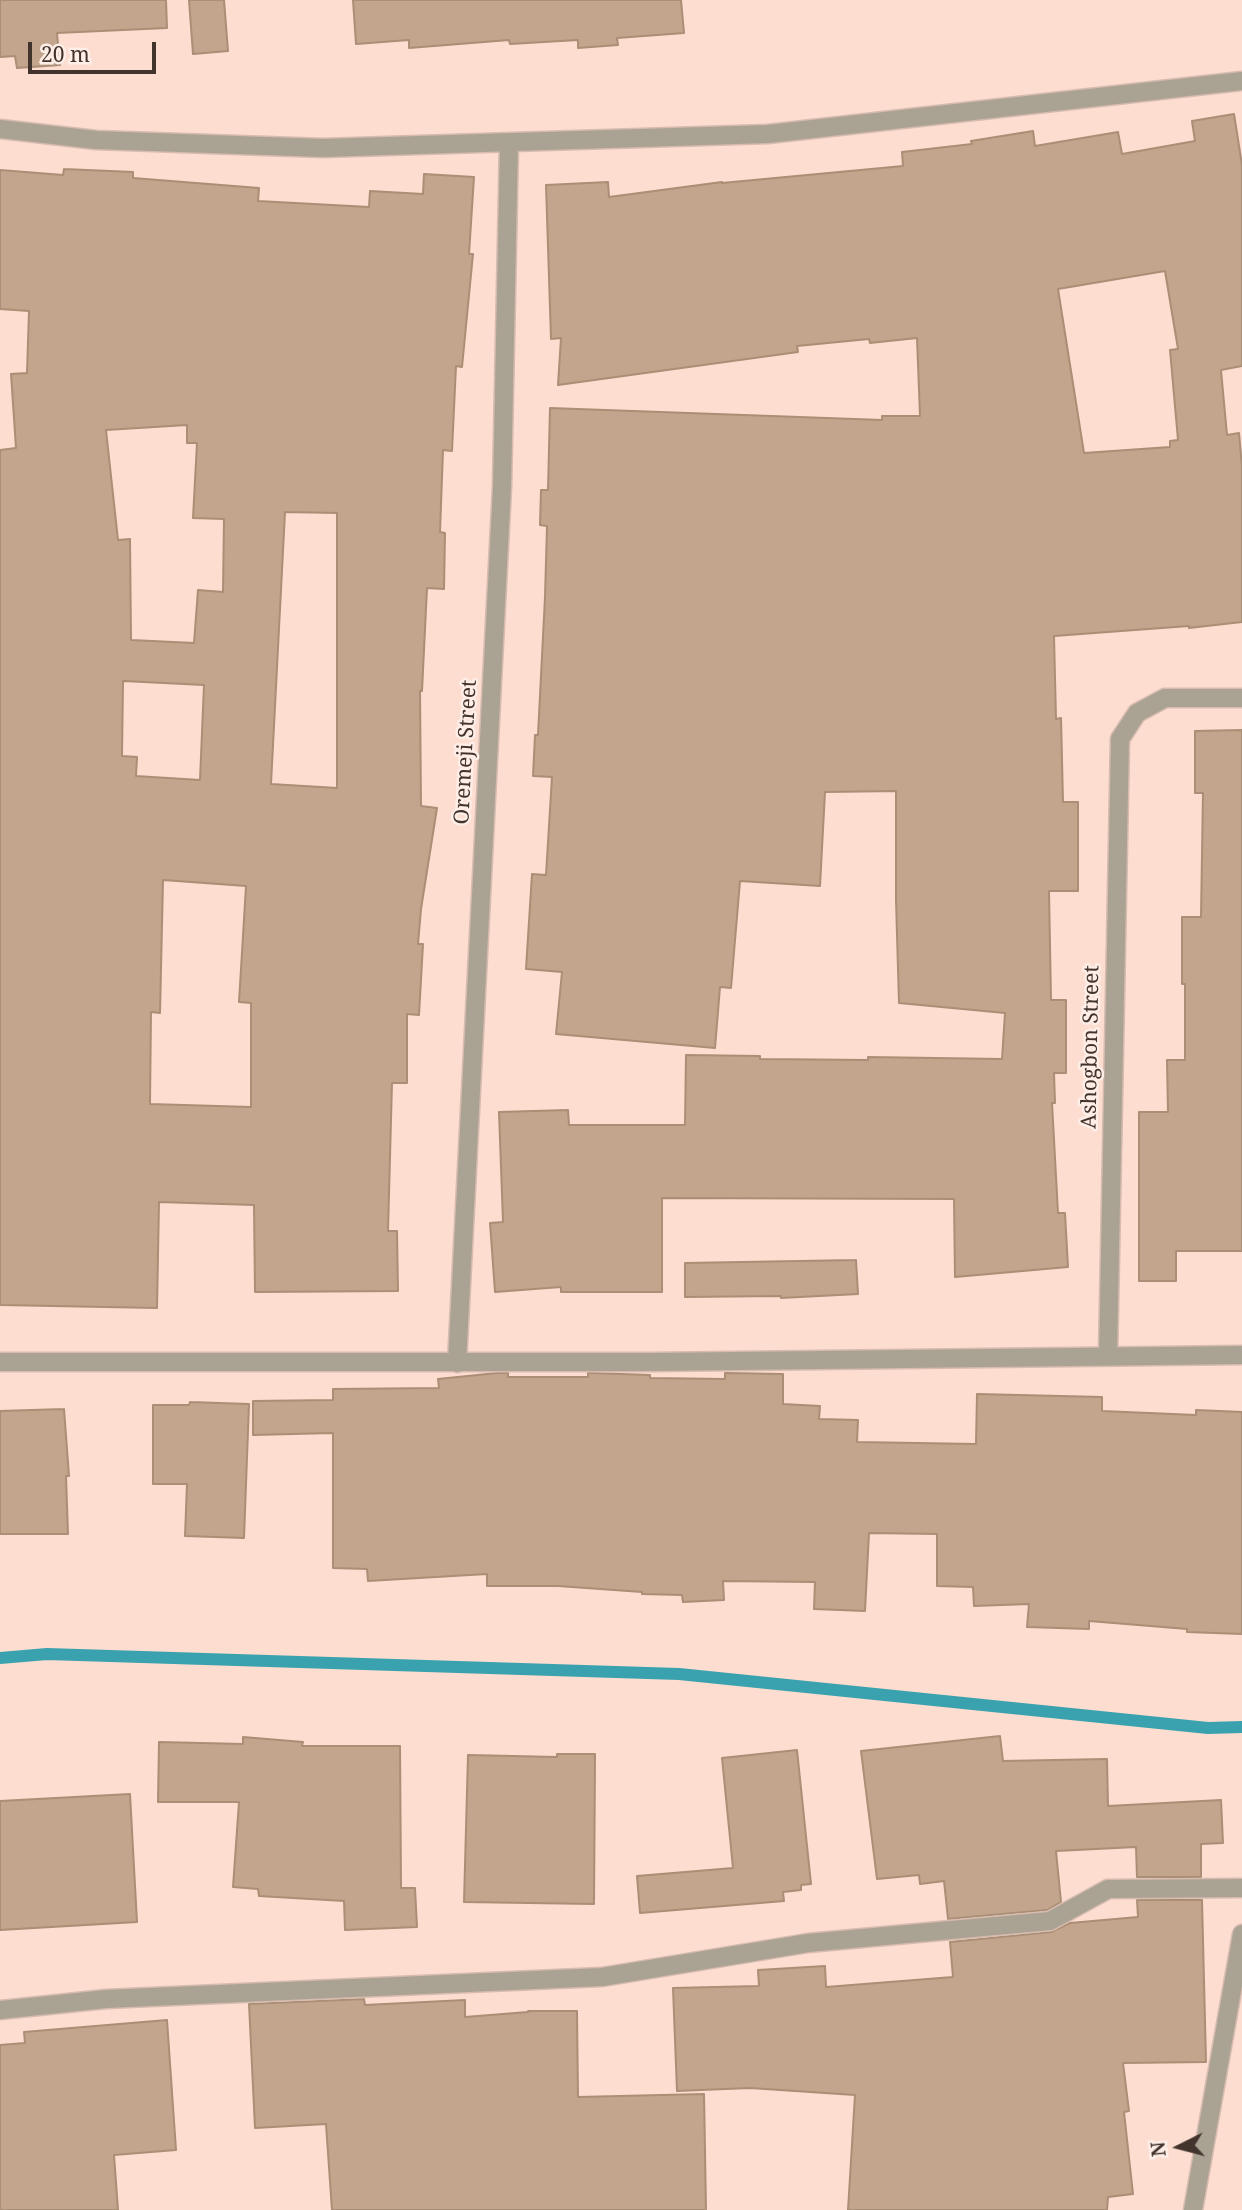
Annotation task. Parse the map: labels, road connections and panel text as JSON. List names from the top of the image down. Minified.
{"streets":{"street":["Oremeji Street","Ashogbon Street"]},"scale_bar":"20 m","north":"left"}
